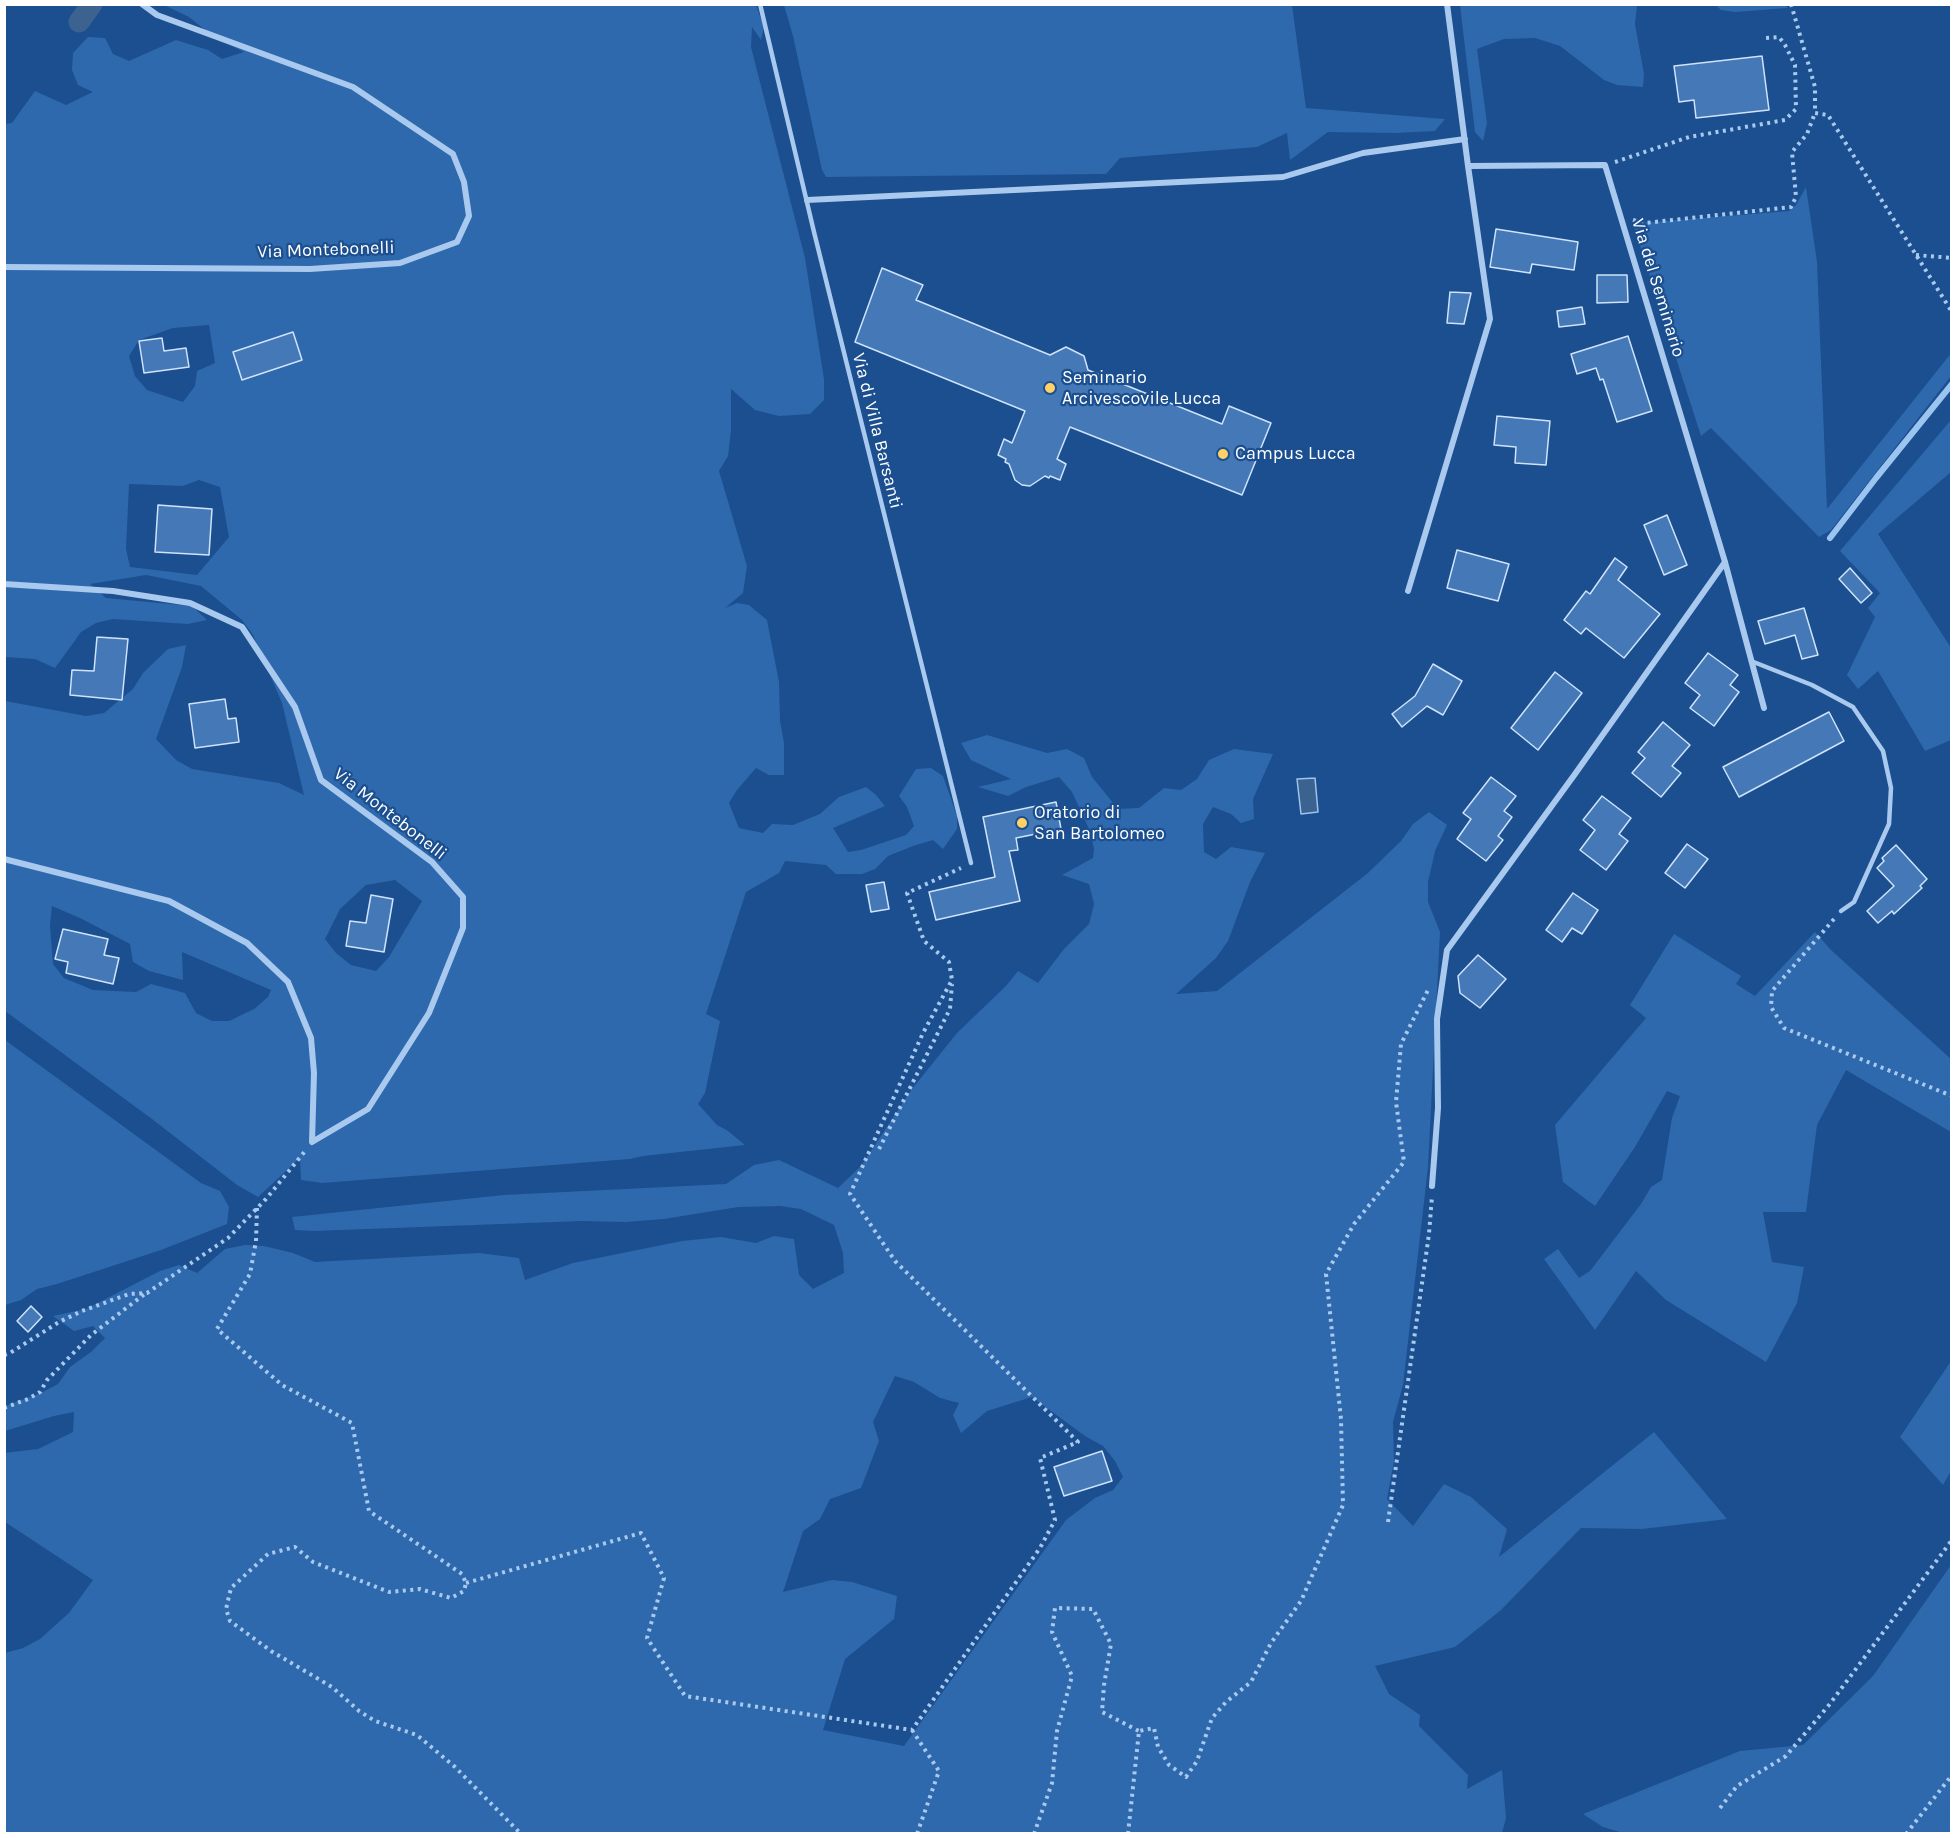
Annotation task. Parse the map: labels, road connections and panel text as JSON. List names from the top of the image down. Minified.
{"streets":{"street":["Via Montebonelli","Via del Seminario"],"lane":["Via di Villa Barsanti"]},"places":["Seminario Arcivescovile Lucca","Campus Lucca","Oratorio di San Bartolomeo"]}
